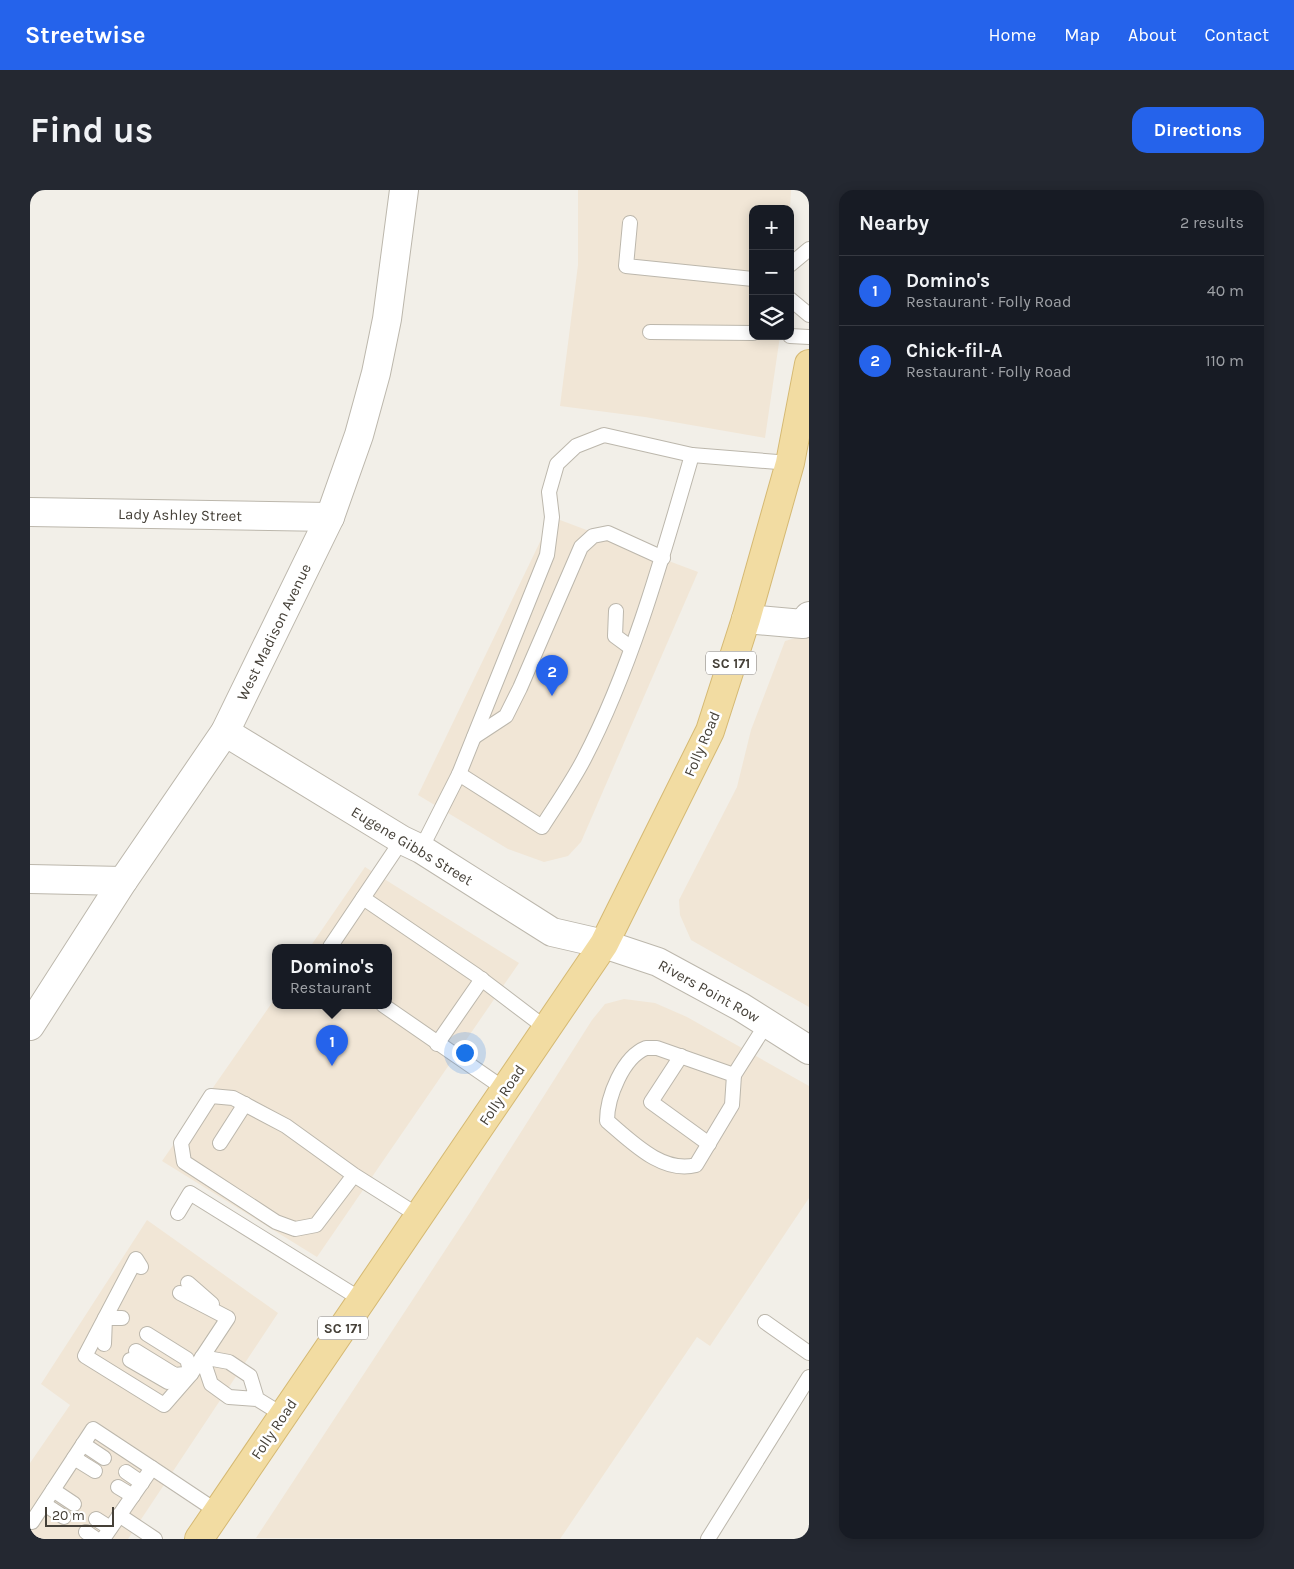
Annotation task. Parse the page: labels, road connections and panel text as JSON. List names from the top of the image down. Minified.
{"streets":{"main road":["SC 171","Folly Road"],"street":["Lady Ashley Street","West Madison Avenue","Eugene Gibbs Street","Rivers Point Row"]},"crossings":[["Lady Ashley Street","West Madison Avenue"],["West Madison Avenue","Eugene Gibbs Street"],["Folly Road","Eugene Gibbs Street"],["Folly Road","Rivers Point Row"],["Eugene Gibbs Street","Rivers Point Row"]],"scale_bar":"20 m","page":{"header":"Streetwise","nav":["Home","Map","About","Contact"],"buttons":"Directions","title":"Find us","heading":["Nearby","2 results"],"map_buttons":["+","−"],"list":[{"mark":"1","name":"Domino's","note":"Restaurant · Folly Road","value":"40 m"},{"mark":"2","name":"Chick-fil-A","note":"Restaurant · Folly Road","value":"110 m"}],"pins":["2","1"],"popup":["Domino's","Restaurant"],"scale":"20 m"}}
